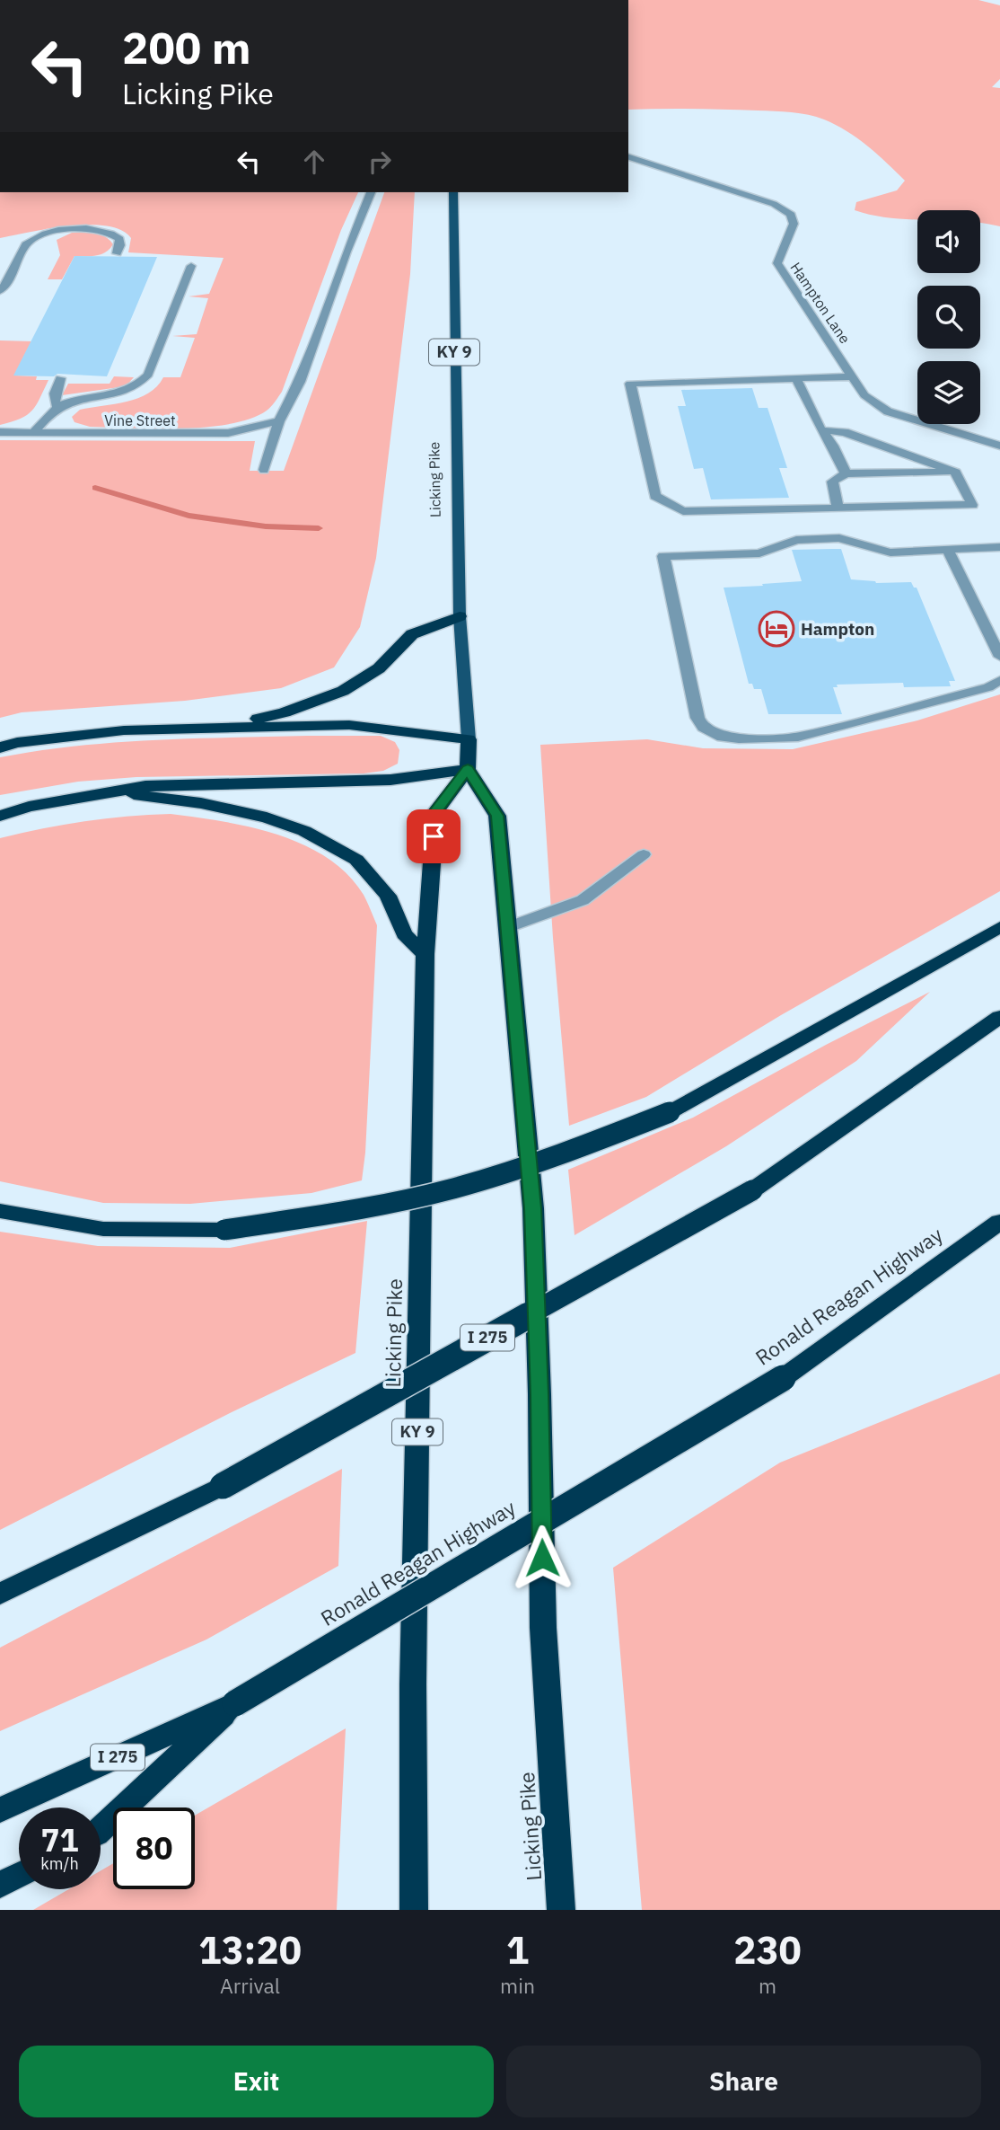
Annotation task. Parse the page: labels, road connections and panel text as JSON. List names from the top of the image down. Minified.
{"streets":{"highway":["KY 9","Licking Pike","Ronald Reagan Highway","I 275"],"street":["Hampton Lane","Vine Street"]},"places":{"hotel":["Hampton"]},"page":{"turn":["200 m","Licking Pike"],"speed":"71 km/h","limit":"80","eta":["13:20","Arrival","1","min","230","m"],"buttons":["Exit","Share"]}}
